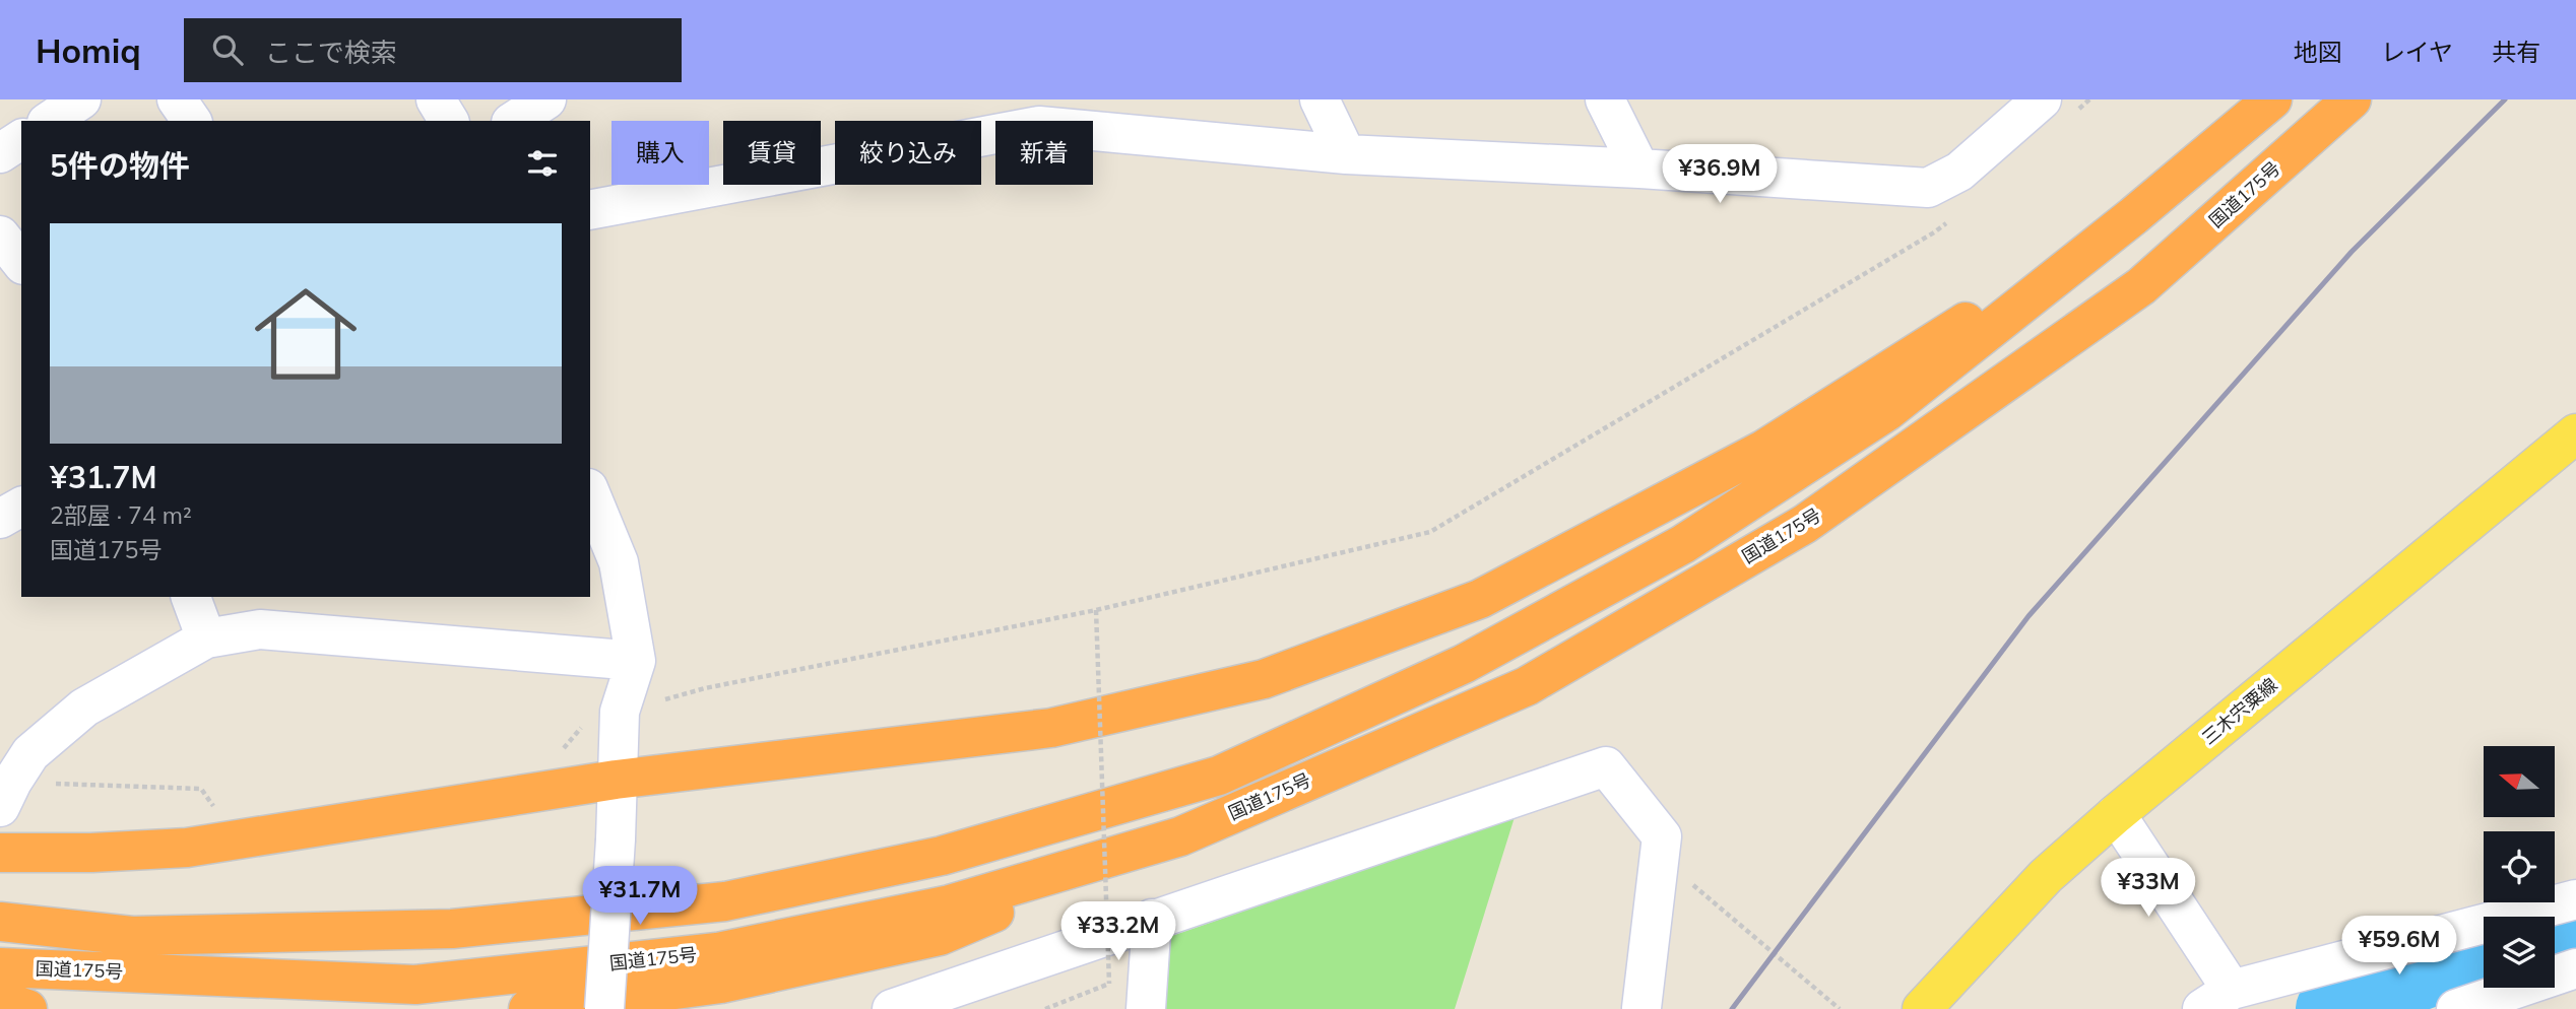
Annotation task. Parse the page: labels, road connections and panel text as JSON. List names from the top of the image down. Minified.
{"streets":{"highway":["国道175号"],"main road":["三木宍粟線"]},"north":"left","page":{"header":"Homiq","search":"ここで検索","nav":["地図","レイヤ","共有"],"chip":["購入","賃貸","絞り込み","新着"],"heading":"5件の物件","price":["¥36.9M","¥33M","¥31.7M","¥33.2M","¥59.6M"],"list":[{"name":"¥31.7M","note":"2部屋 · 74 m² · 国道175号"}]}}
